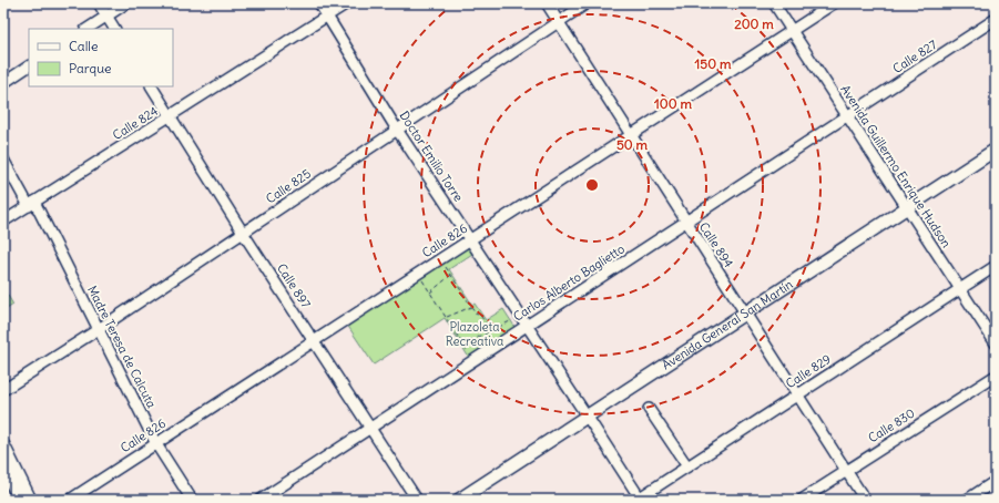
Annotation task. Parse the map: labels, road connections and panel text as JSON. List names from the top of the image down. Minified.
{"streets":{"main road":["Avenida General San Martín"],"street":["Calle 827","Calle 824","Doctor Emilio Torre","Avenida Guillermo Enrique Hudson","Calle 825","Calle 826","Calle 894","Carlos Alberto Baglietto","Calle 897","Madre Teresa de Calcuta","Calle 829","Calle 830"]},"crossings":[["Calle 827","Avenida Guillermo Enrique Hudson"],["Calle 827","Carlos Alberto Baglietto"],["Calle 824","Doctor Emilio Torre"],["Calle 824","Calle 897"],["Calle 824","Madre Teresa de Calcuta"],["Doctor Emilio Torre","Calle 825"],["Doctor Emilio Torre","Calle 826"],["Doctor Emilio Torre","Carlos Alberto Baglietto"],["Doctor Emilio Torre","Avenida General San Martín"],["Doctor Emilio Torre","Calle 829"],["Avenida Guillermo Enrique Hudson","Calle 826"],["Avenida Guillermo Enrique Hudson","Carlos Alberto Baglietto"],["Avenida Guillermo Enrique Hudson","Avenida General San Martín"],["Avenida Guillermo Enrique Hudson","Calle 829"],["Calle 825","Calle 894"],["Calle 825","Calle 897"],["Calle 825","Madre Teresa de Calcuta"],["Calle 826","Calle 894"],["Calle 826","Calle 897"],["Calle 826","Madre Teresa de Calcuta"],["Calle 894","Carlos Alberto Baglietto"],["Calle 894","Avenida General San Martín"],["Calle 894","Calle 829"],["Calle 894","Calle 830"],["Carlos Alberto Baglietto","Calle 897"]],"parks":["Plazoleta Recreativa"],"legend":["Calle","Parque"],"rings":["200 m","150 m","100 m","50 m"]}
